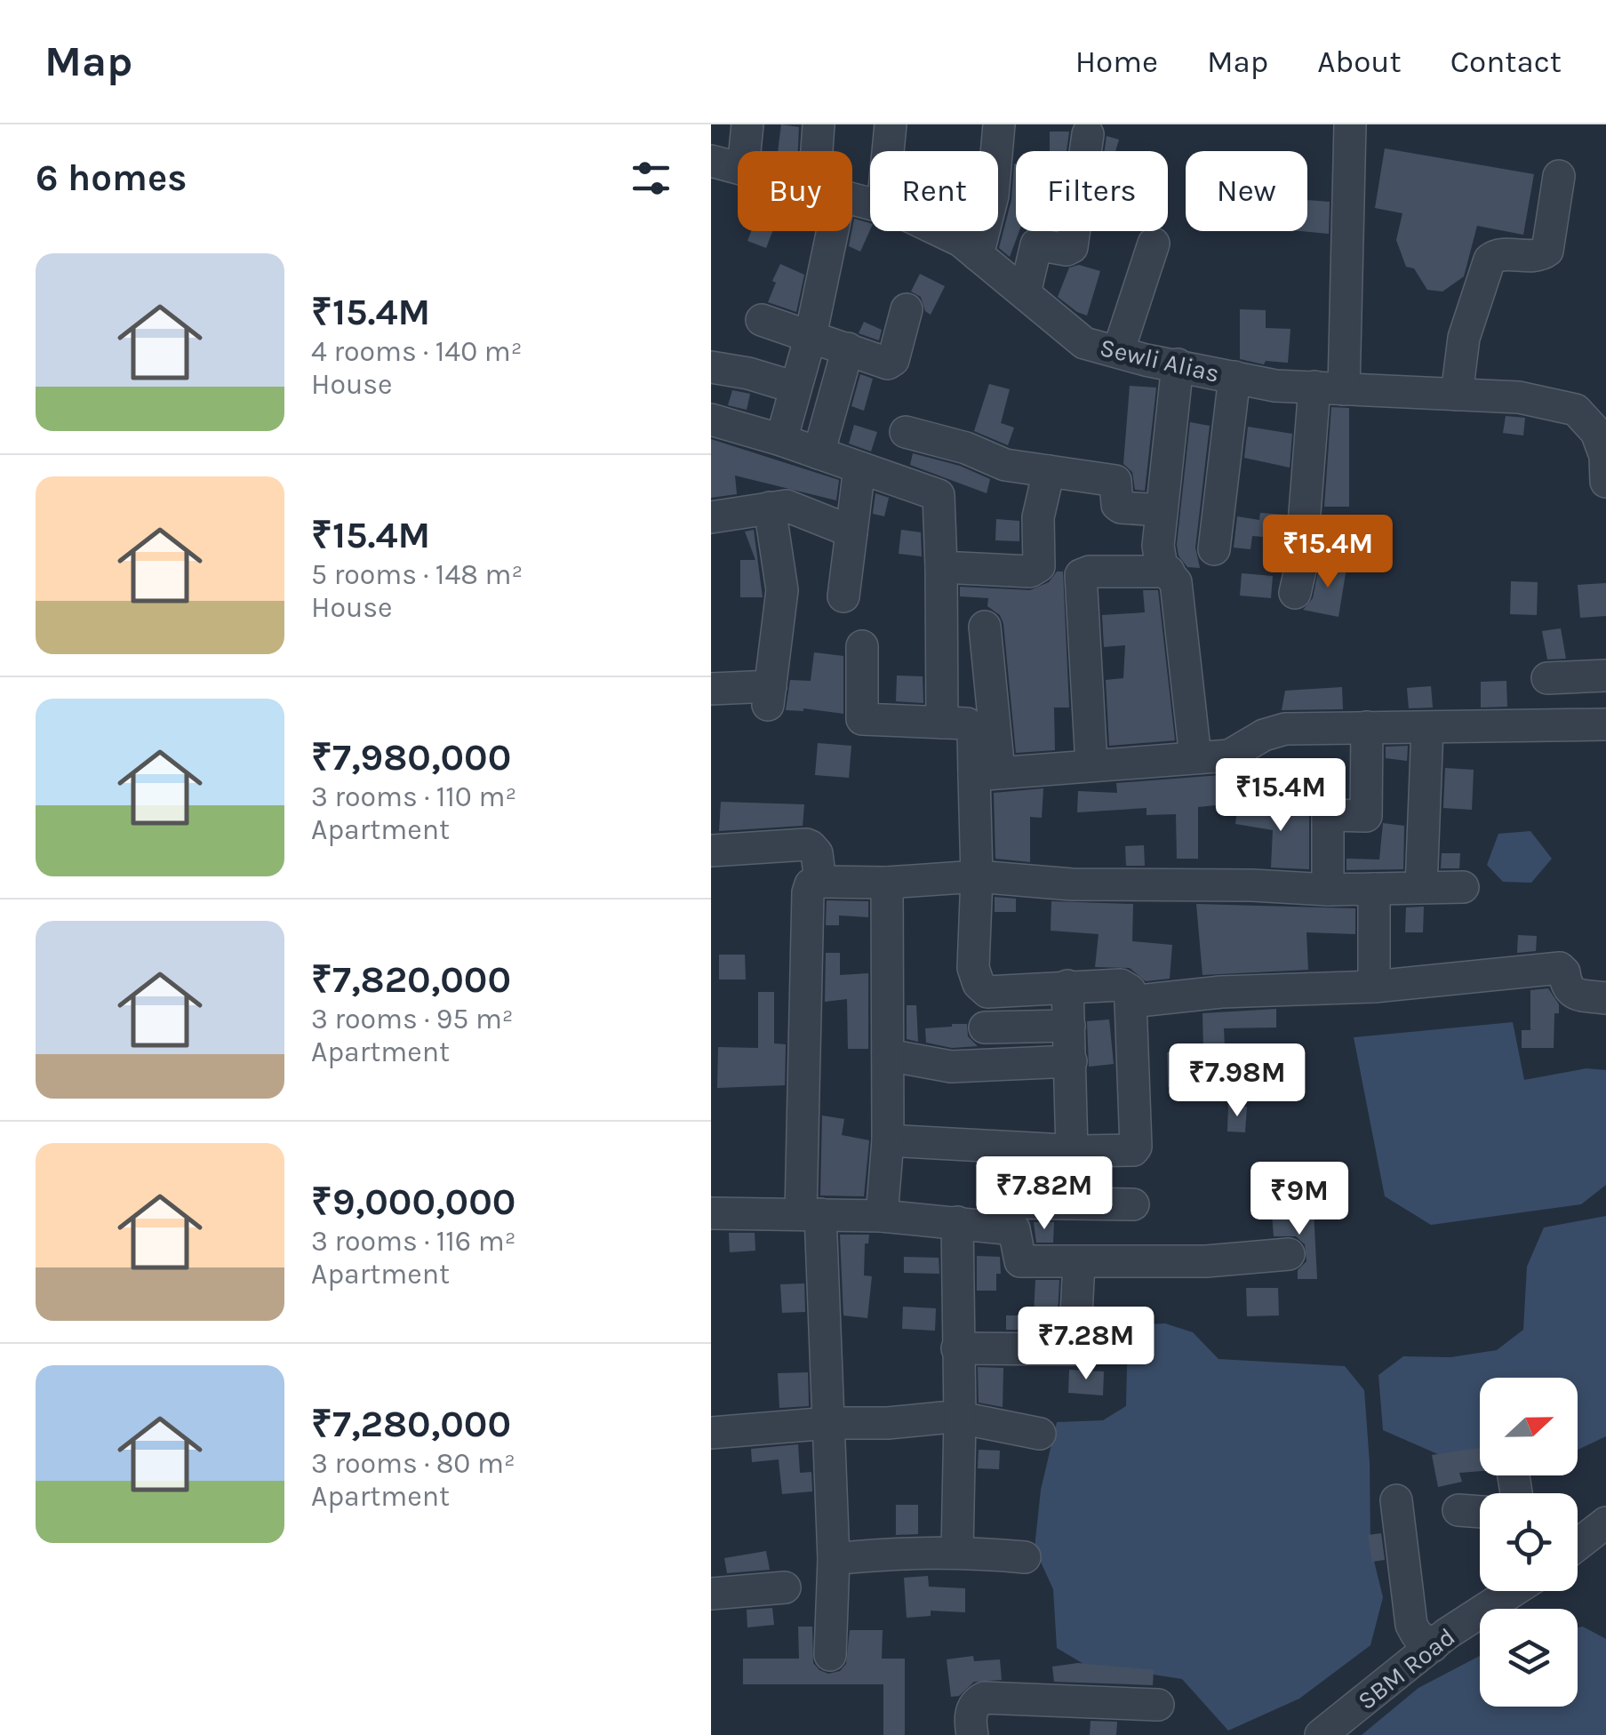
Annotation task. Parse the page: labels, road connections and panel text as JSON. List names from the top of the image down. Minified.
{"streets":{"street":["Sewli Alias","SBM Road"]},"north":"right","page":{"header":"Map","nav":["Home","Map","About","Contact"],"heading":"6 homes","chip":["Buy","Rent","Filters","New"],"list":[{"name":"₹15.4M","note":"4 rooms · 140 m² · House"},{"name":"₹15.4M","note":"5 rooms · 148 m² · House"},{"name":"₹7,980,000","note":"3 rooms · 110 m² · Apartment"},{"name":"₹7,820,000","note":"3 rooms · 95 m² · Apartment"},{"name":"₹9,000,000","note":"3 rooms · 116 m² · Apartment"},{"name":"₹7,280,000","note":"3 rooms · 80 m² · Apartment"}],"price":["₹15.4M","₹15.4M","₹7.98M","₹7.82M","₹9M","₹7.28M"]}}
